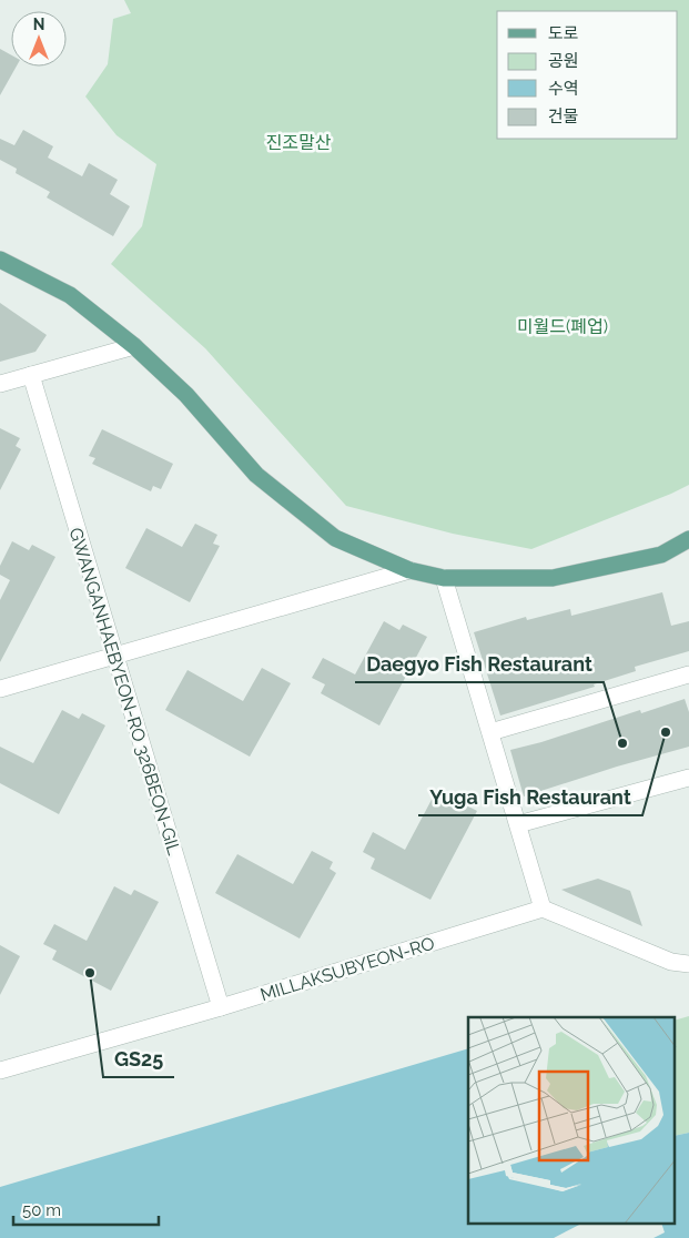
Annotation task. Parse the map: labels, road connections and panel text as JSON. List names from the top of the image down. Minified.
{"streets":{"street":["GWANGANHAEBYEON-RO 326BEON-GIL","MILLAKSUBYEON-RO"]},"crossings":[["GWANGANHAEBYEON-RO 326BEON-GIL","MILLAKSUBYEON-RO"]],"parks":["진조말산","미월드(폐업)"],"places":["Yuga Fish Restaurant","Daegyo Fish Restaurant","GS25"],"legend":["도로","공원","수역","건물"],"scale_bar":"50 m","north":"top"}
